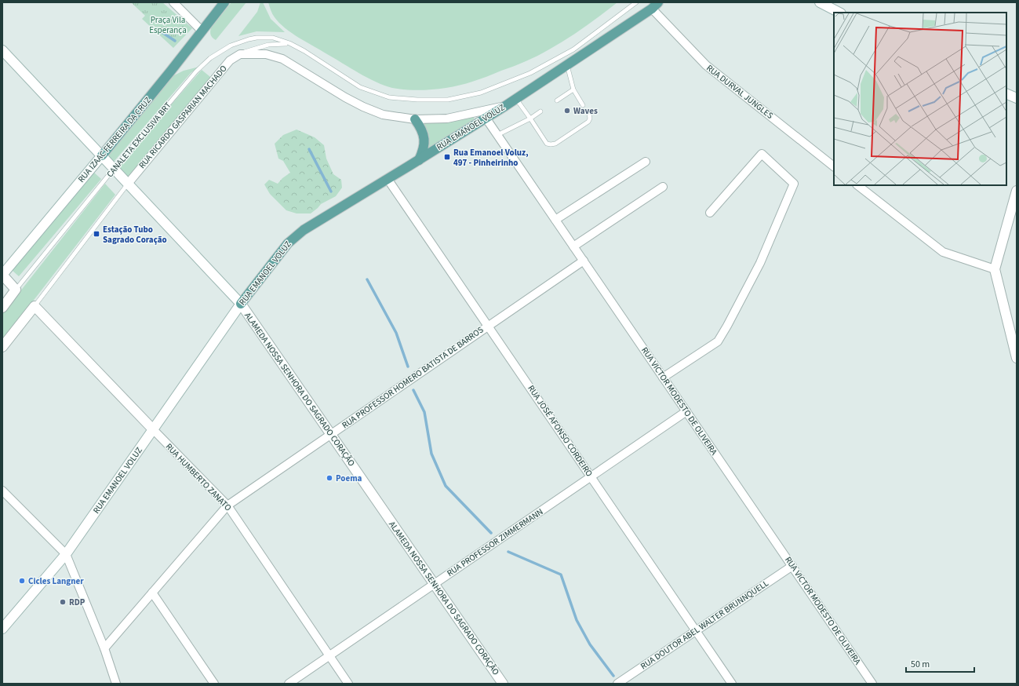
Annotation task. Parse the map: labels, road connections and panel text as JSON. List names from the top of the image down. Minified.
{"streets":{"main road":["RUA EMANOEL VOLUZ","RUA IZAAC FERREIRA DA CRUZ","ALAMEDA NOSSA SENHORA DO SAGRADO CORAÇÃO","RUA HUMBERTO ZANATO"],"street":["RUA DURVAL JUNGLES","RUA RICARDO GASPARIAN MACHADO","RUA PROFESSOR HOMERO BATISTA DE BARROS","RUA VICTOR MODESTO DE OLIVEIRA","RUA JOSÉ AFONSO CORDEIRO","RUA PROFESSOR ZIMMERMANN","RUA DOUTOR ABEL WALTER BRUNNQUELL"],"lane":["CANALETA EXCLUSIVA BRT"]},"crossings":[["RUA DURVAL JUNGLES","RUA EMANOEL VOLUZ"],["RUA RICARDO GASPARIAN MACHADO","ALAMEDA NOSSA SENHORA DO SAGRADO CORAÇÃO"],["RUA EMANOEL VOLUZ","ALAMEDA NOSSA SENHORA DO SAGRADO CORAÇÃO"],["RUA EMANOEL VOLUZ","RUA VICTOR MODESTO DE OLIVEIRA"],["RUA EMANOEL VOLUZ","RUA JOSÉ AFONSO CORDEIRO"],["RUA EMANOEL VOLUZ","RUA HUMBERTO ZANATO"],["RUA IZAAC FERREIRA DA CRUZ","ALAMEDA NOSSA SENHORA DO SAGRADO CORAÇÃO"],["CANALETA EXCLUSIVA BRT","ALAMEDA NOSSA SENHORA DO SAGRADO CORAÇÃO"],["RUA PROFESSOR HOMERO BATISTA DE BARROS","ALAMEDA NOSSA SENHORA DO SAGRADO CORAÇÃO"],["RUA PROFESSOR HOMERO BATISTA DE BARROS","RUA VICTOR MODESTO DE OLIVEIRA"],["RUA PROFESSOR HOMERO BATISTA DE BARROS","RUA JOSÉ AFONSO CORDEIRO"],["RUA PROFESSOR HOMERO BATISTA DE BARROS","RUA HUMBERTO ZANATO"],["ALAMEDA NOSSA SENHORA DO SAGRADO CORAÇÃO","RUA PROFESSOR ZIMMERMANN"],["RUA VICTOR MODESTO DE OLIVEIRA","RUA PROFESSOR ZIMMERMANN"],["RUA VICTOR MODESTO DE OLIVEIRA","RUA DOUTOR ABEL WALTER BRUNNQUELL"],["RUA JOSÉ AFONSO CORDEIRO","RUA PROFESSOR ZIMMERMANN"],["RUA JOSÉ AFONSO CORDEIRO","RUA DOUTOR ABEL WALTER BRUNNQUELL"],["RUA HUMBERTO ZANATO","RUA PROFESSOR ZIMMERMANN"]],"parks":["Praça Vila Esperança"],"places":{"other":["Waves","Poema","Cicles Langner","RDP"],"transit":["Rua Emanoel Voluz, 497 - Pinheirinho","Estação Tubo Sagrado Coração"]},"scale_bar":"50 m"}
